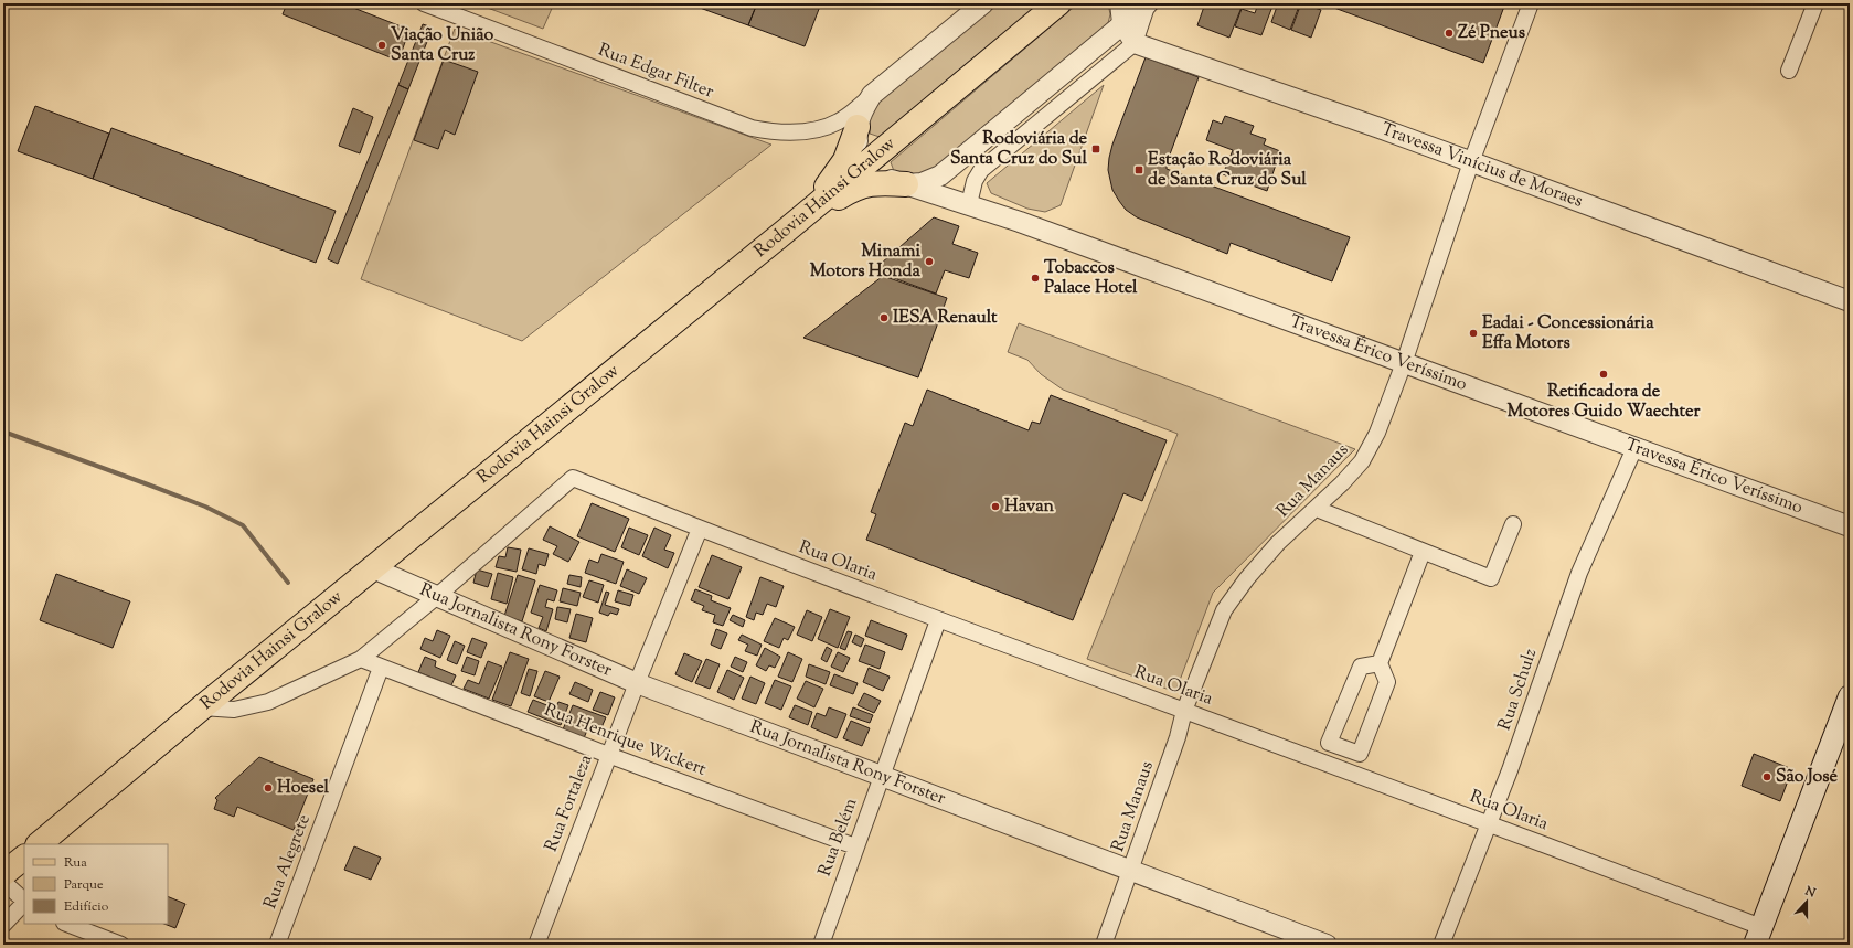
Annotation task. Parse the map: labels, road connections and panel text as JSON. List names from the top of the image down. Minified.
{"streets":{"main road":["Rodovia Hainsi Gralow"],"street":["Rua Edgar Filter","Travessa Vinícius de Moraes","Travessa Érico Veríssimo","Rua Manaus","Rua Olaria","Rua Jornalista Rony Forster","Rua Schulz","Rua Henrique Wickert","Rua Fortaleza","Rua Belém","Rua Alegrete"]},"crossings":[["Travessa Vinícius de Moraes","Rua Manaus"],["Rodovia Hainsi Gralow","Travessa Érico Veríssimo"],["Rodovia Hainsi Gralow","Rua Jornalista Rony Forster"],["Travessa Érico Veríssimo","Rua Manaus"],["Travessa Érico Veríssimo","Rua Schulz"],["Rua Manaus","Rua Olaria"],["Rua Manaus","Rua Jornalista Rony Forster"],["Rua Olaria","Rua Jornalista Rony Forster"],["Rua Olaria","Rua Schulz"],["Rua Olaria","Rua Fortaleza"],["Rua Olaria","Rua Belém"],["Rua Jornalista Rony Forster","Rua Fortaleza"],["Rua Jornalista Rony Forster","Rua Belém"],["Rua Henrique Wickert","Rua Fortaleza"],["Rua Henrique Wickert","Rua Belém"],["Rua Henrique Wickert","Rua Alegrete"]],"places":{"other":["Zé Pneus","Viação União Santa Cruz","Minami Motors Honda","Tobaccos Palace Hotel","IESA Renault","Eadai - Concessionária Effa Motors","Retificadora de Motores Guido Waechter","Havan","São José","Hoesel"],"transit":["Rodoviária de Santa Cruz do Sul","Estação Rodoviária de Santa Cruz do Sul"]},"legend":["Rua","Parque","Edifício"],"north":"top"}
